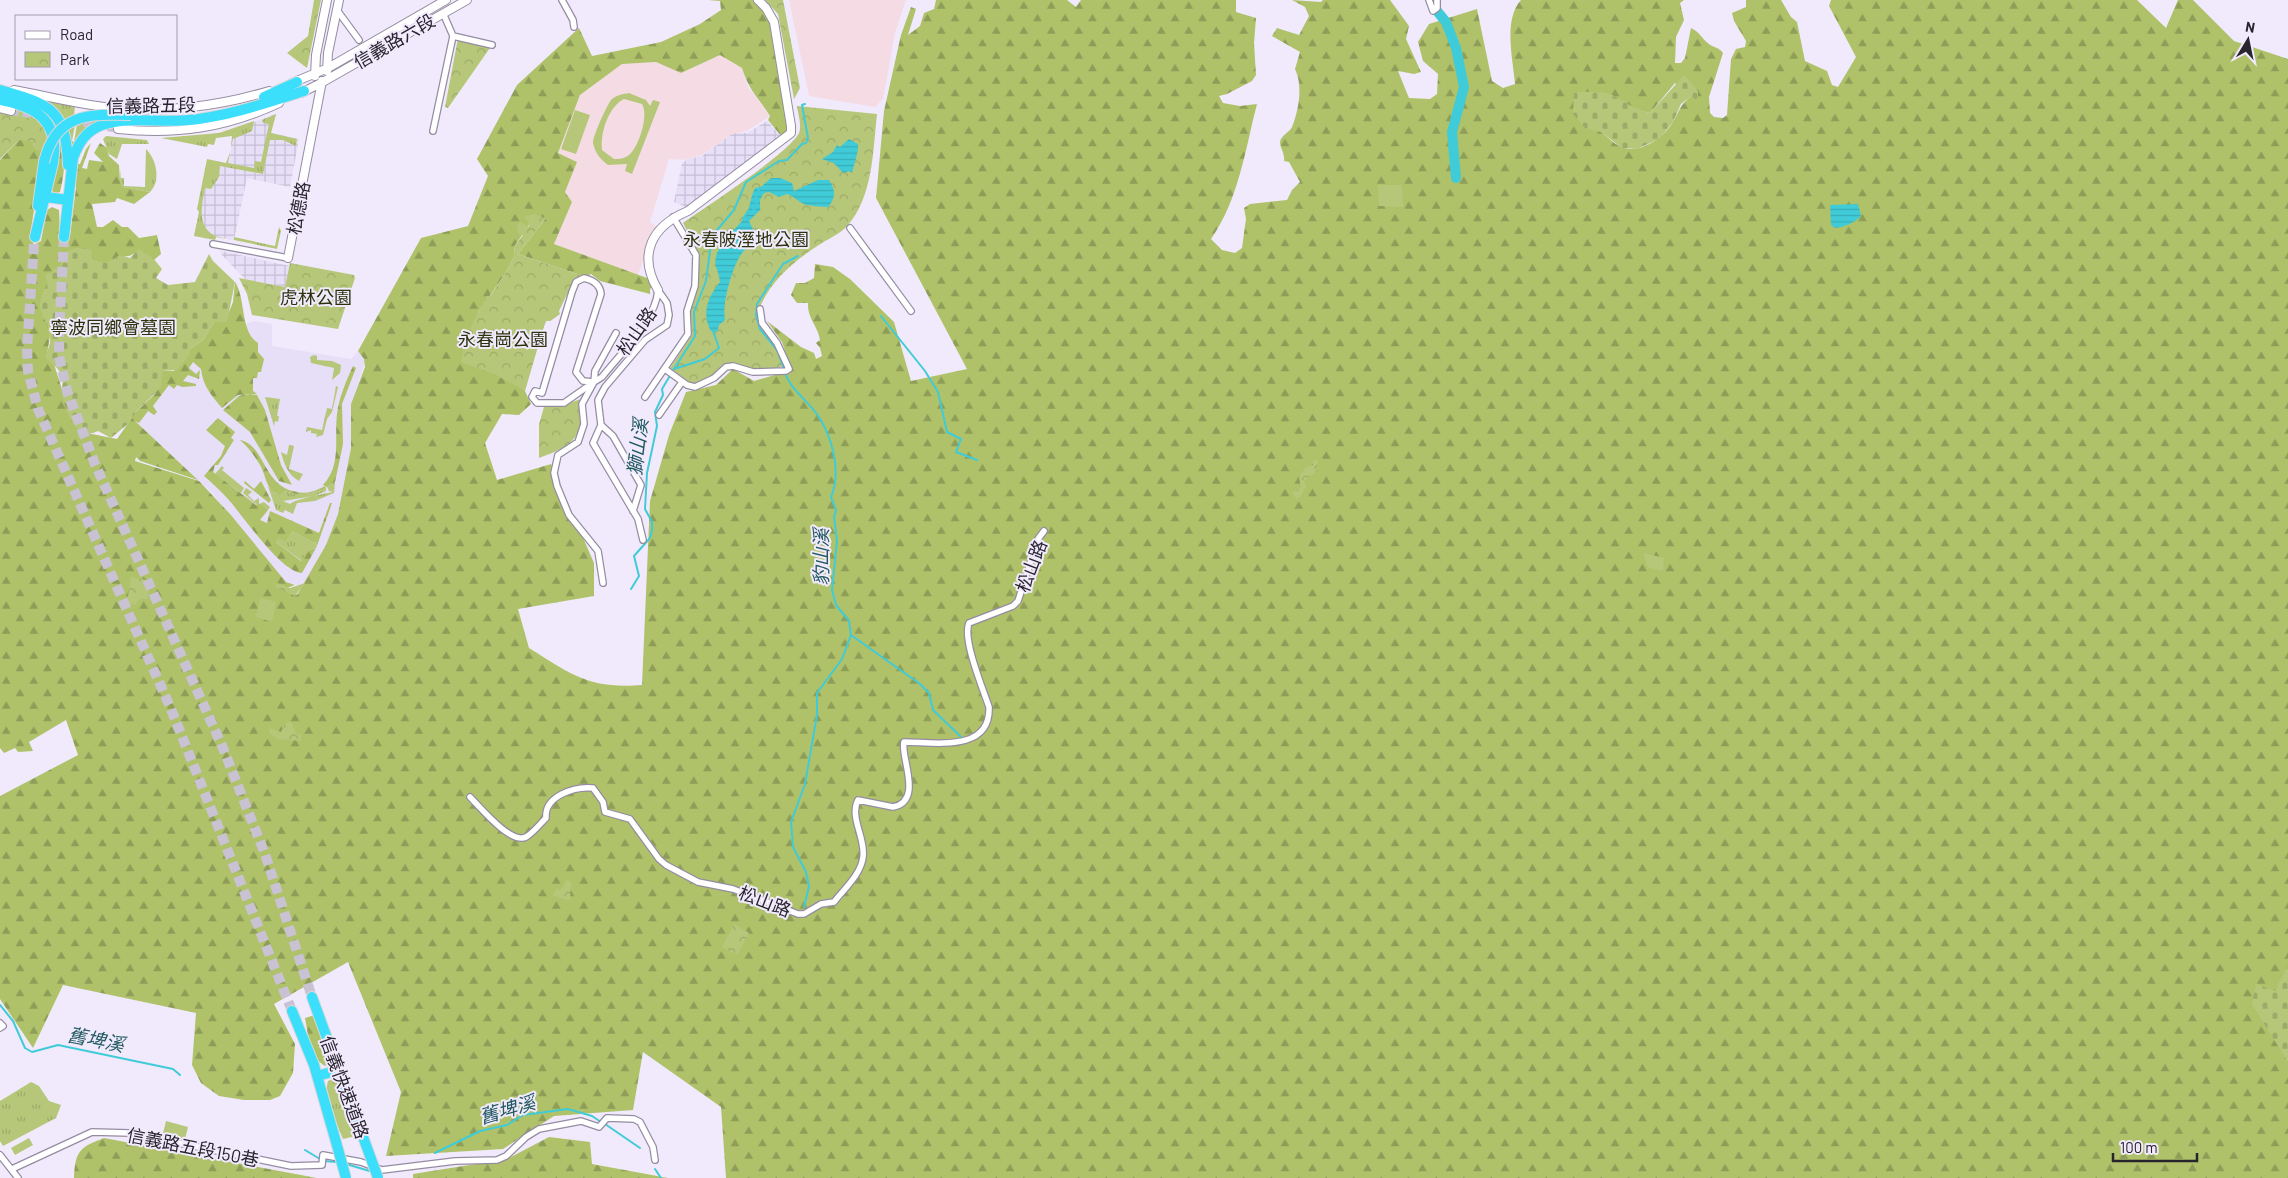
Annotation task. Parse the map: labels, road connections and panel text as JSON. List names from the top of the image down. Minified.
{"streets":{"highway":["信義快速道路"],"street":["信義路六段","信義路五段","松德路","松山路","信義路五段150巷"]},"crossings":[["信義路六段","信義路五段"],["信義路六段","松德路"],["信義路五段","松德路"]],"water":["獅山溪","豹山溪","舊埤溪"],"parks":["永春陂溼地公園","虎林公園","寧波同鄉會墓園","永春崗公園"],"legend":["Road","Park"],"scale_bar":"100 m","north":"top"}
